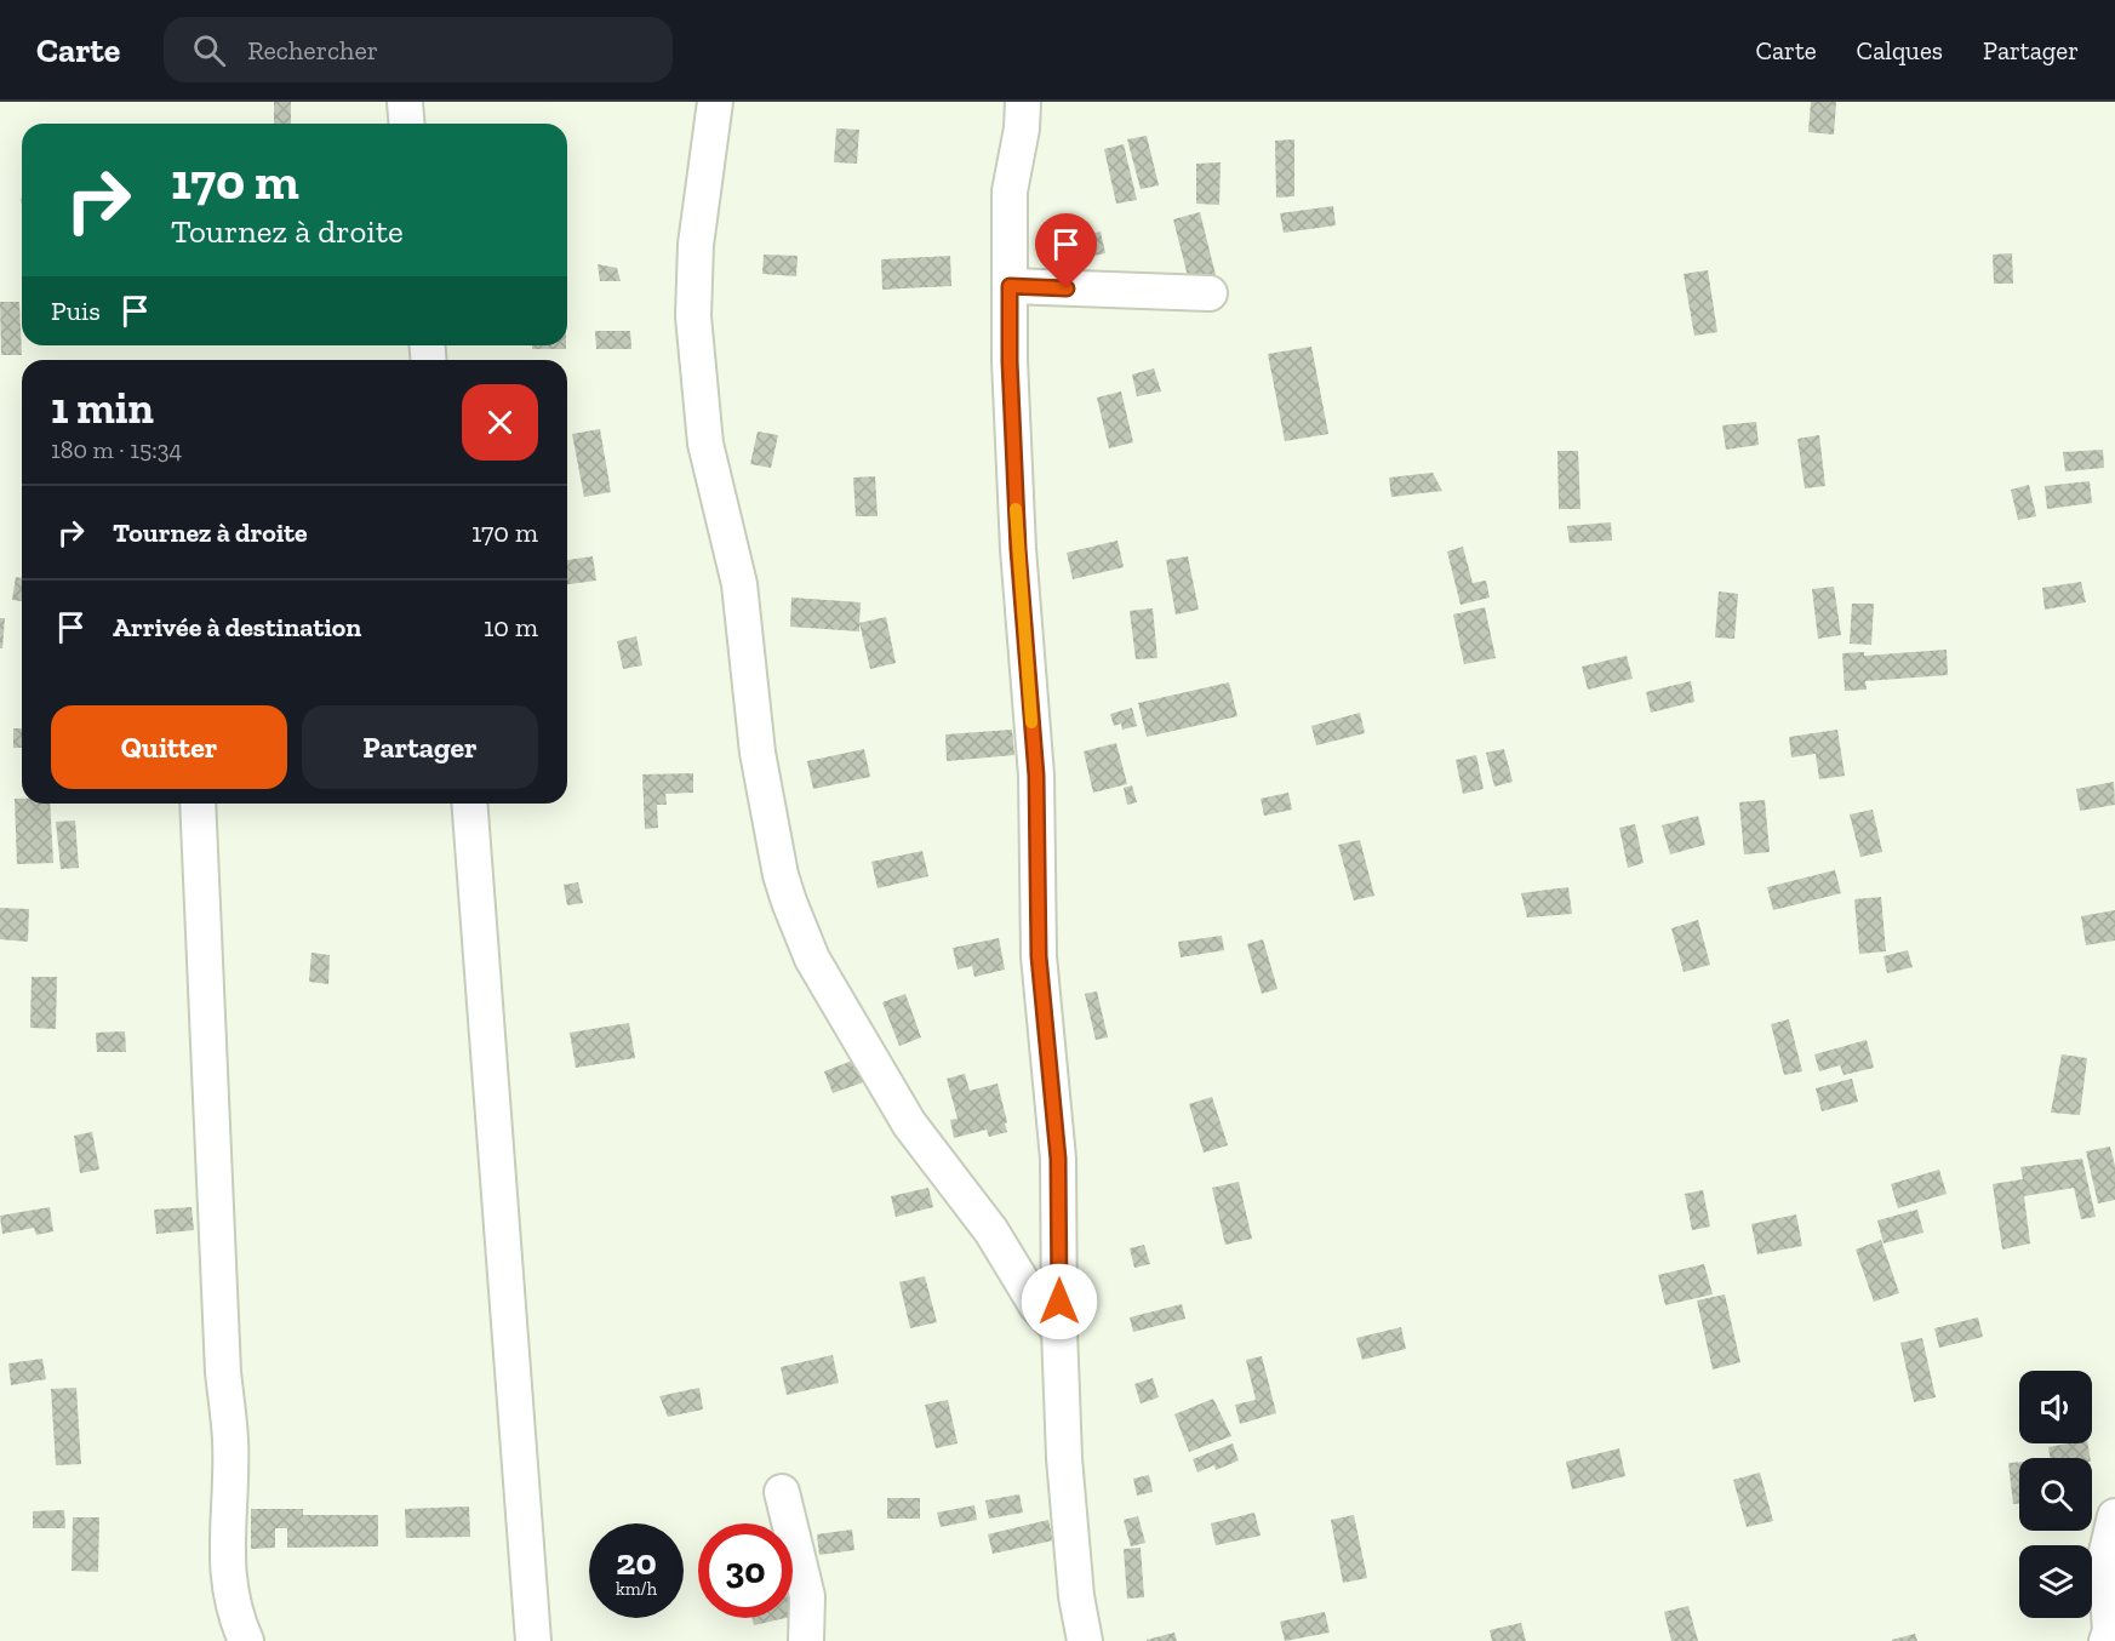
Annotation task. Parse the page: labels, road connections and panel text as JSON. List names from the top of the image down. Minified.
{"page":{"header":"Carte","search":"Rechercher","nav":["Carte","Calques","Partager"],"turn":["170 m","Tournez à droite"],"then":"Puis","heading":["1 min","180 m · 15:34"],"list":[{"name":"Tournez à droite","value":"170 m"},{"name":"Arrivée à destination","value":"10 m"}],"buttons":["Quitter","Partager"],"speed":"20 km/h","limit":"30"}}
